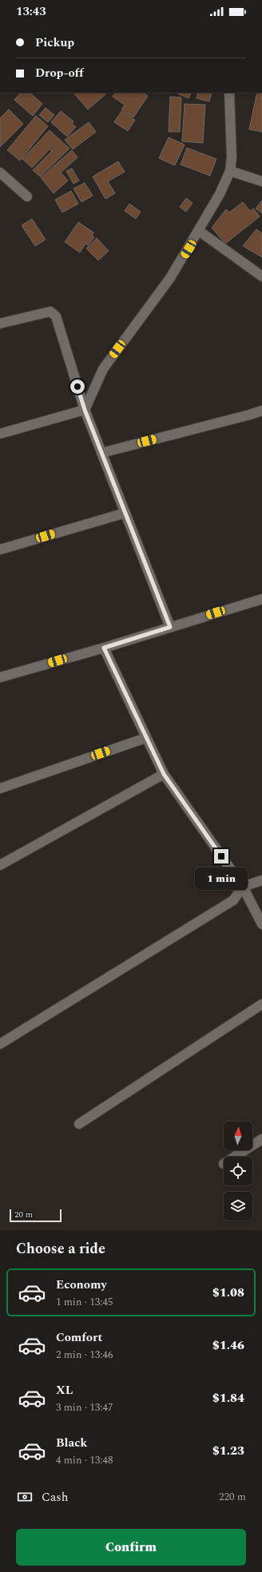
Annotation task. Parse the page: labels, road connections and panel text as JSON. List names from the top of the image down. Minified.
{"scale_bar":"20 m","north":"top","page":{"status":"13:43","banner":["Pickup","Drop-off"],"bubble":"1 min","scale":"20 m","heading":"Choose a ride","list":[{"name":"Economy","note":"1 min · 13:45","value":"$1.08"},{"name":"Comfort","note":"2 min · 13:46","value":"$1.46"},{"name":"XL","note":"3 min · 13:47","value":"$1.84"},{"name":"Black","note":"4 min · 13:48","value":"$1.23"}],"pay":["Cash","220 m"],"buttons":"Confirm"}}
